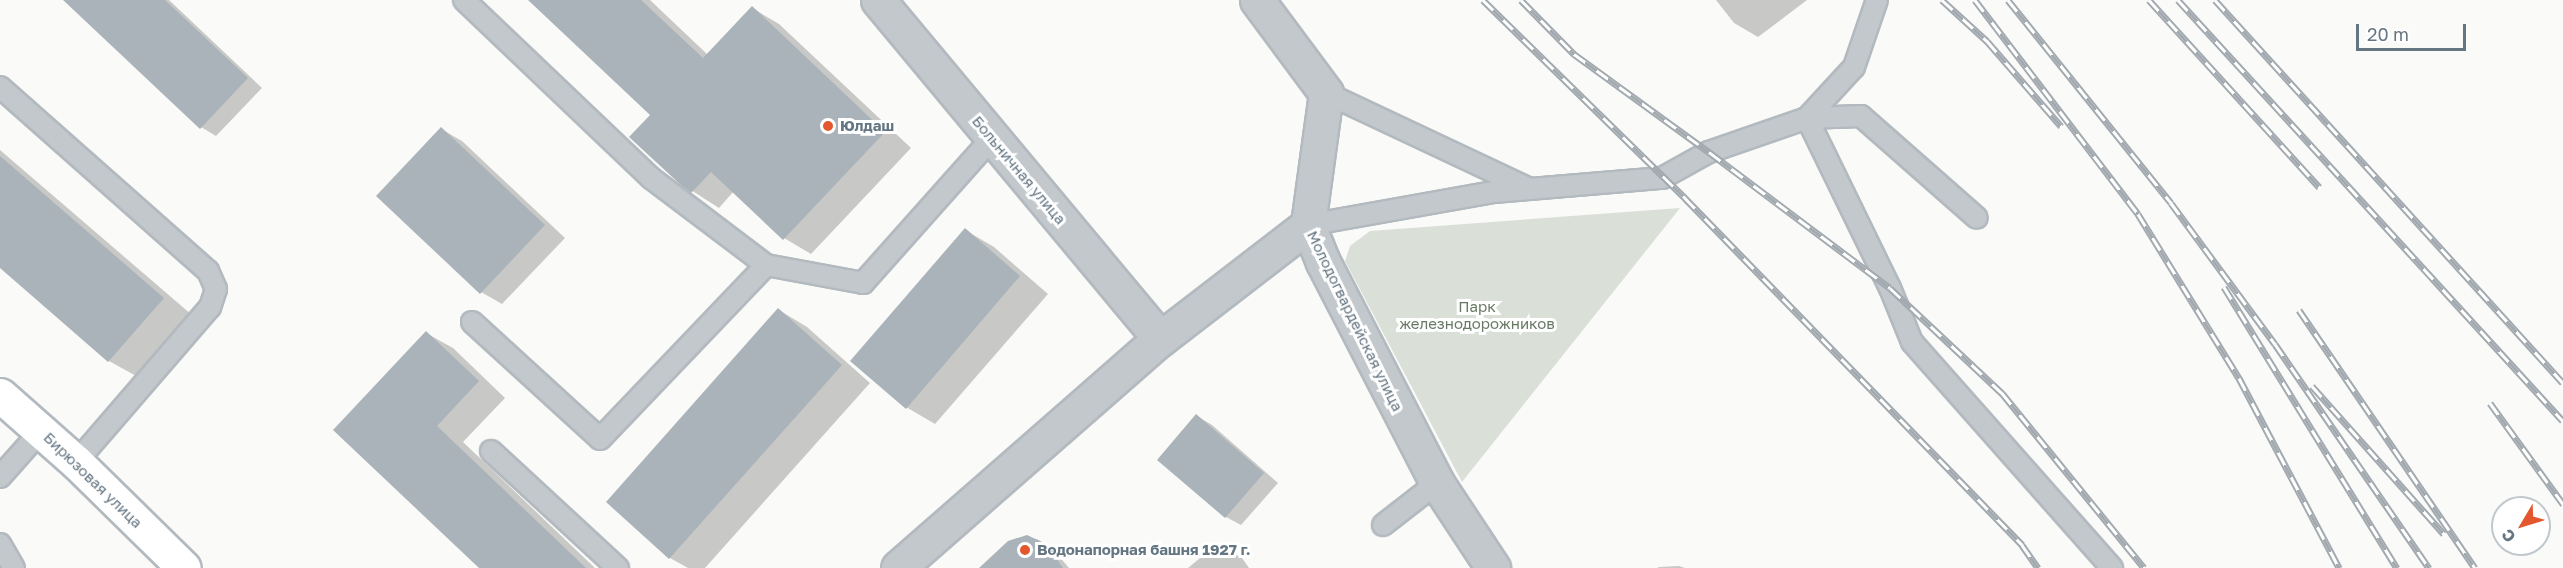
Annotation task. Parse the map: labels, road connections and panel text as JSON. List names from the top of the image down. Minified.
{"streets":{"main road":["Бирюзовая улица"],"street":["Больничная улица","Молодогвардейская улица"]},"parks":["Парк железнодорожников"],"places":["Юлдаш","Водонапорная башня 1927 г."],"scale_bar":"20 m","north":"bottom left"}
